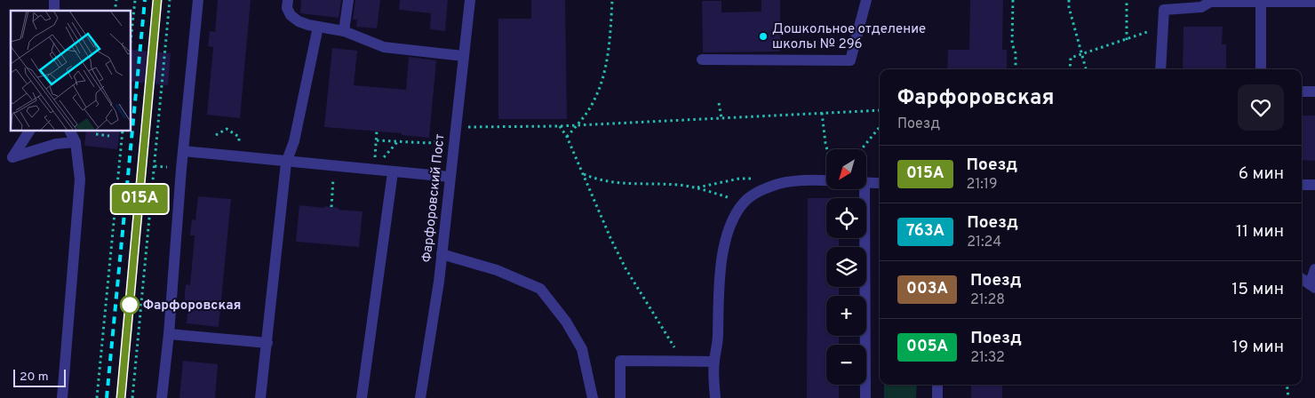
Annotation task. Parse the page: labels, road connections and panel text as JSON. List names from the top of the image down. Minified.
{"streets":{"street":["Фарфоровский Пост"]},"places":["Дошкольное отделение школы № 296","Фарфоровская"],"scale_bar":"20 m","north":"bottom left","page":{"on_map":"015А","heading":["Фарфоровская","Поезд"],"list":[{"mark":"015А","name":"Поезд","note":"21:19","value":"6 мин"},{"mark":"763А","name":"Поезд","note":"21:24","value":"11 мин"},{"mark":"003А","name":"Поезд","note":"21:28","value":"15 мин"},{"mark":"005А","name":"Поезд","note":"21:32","value":"19 мин"}],"map_buttons":["+","−"],"scale":"20 m"}}
